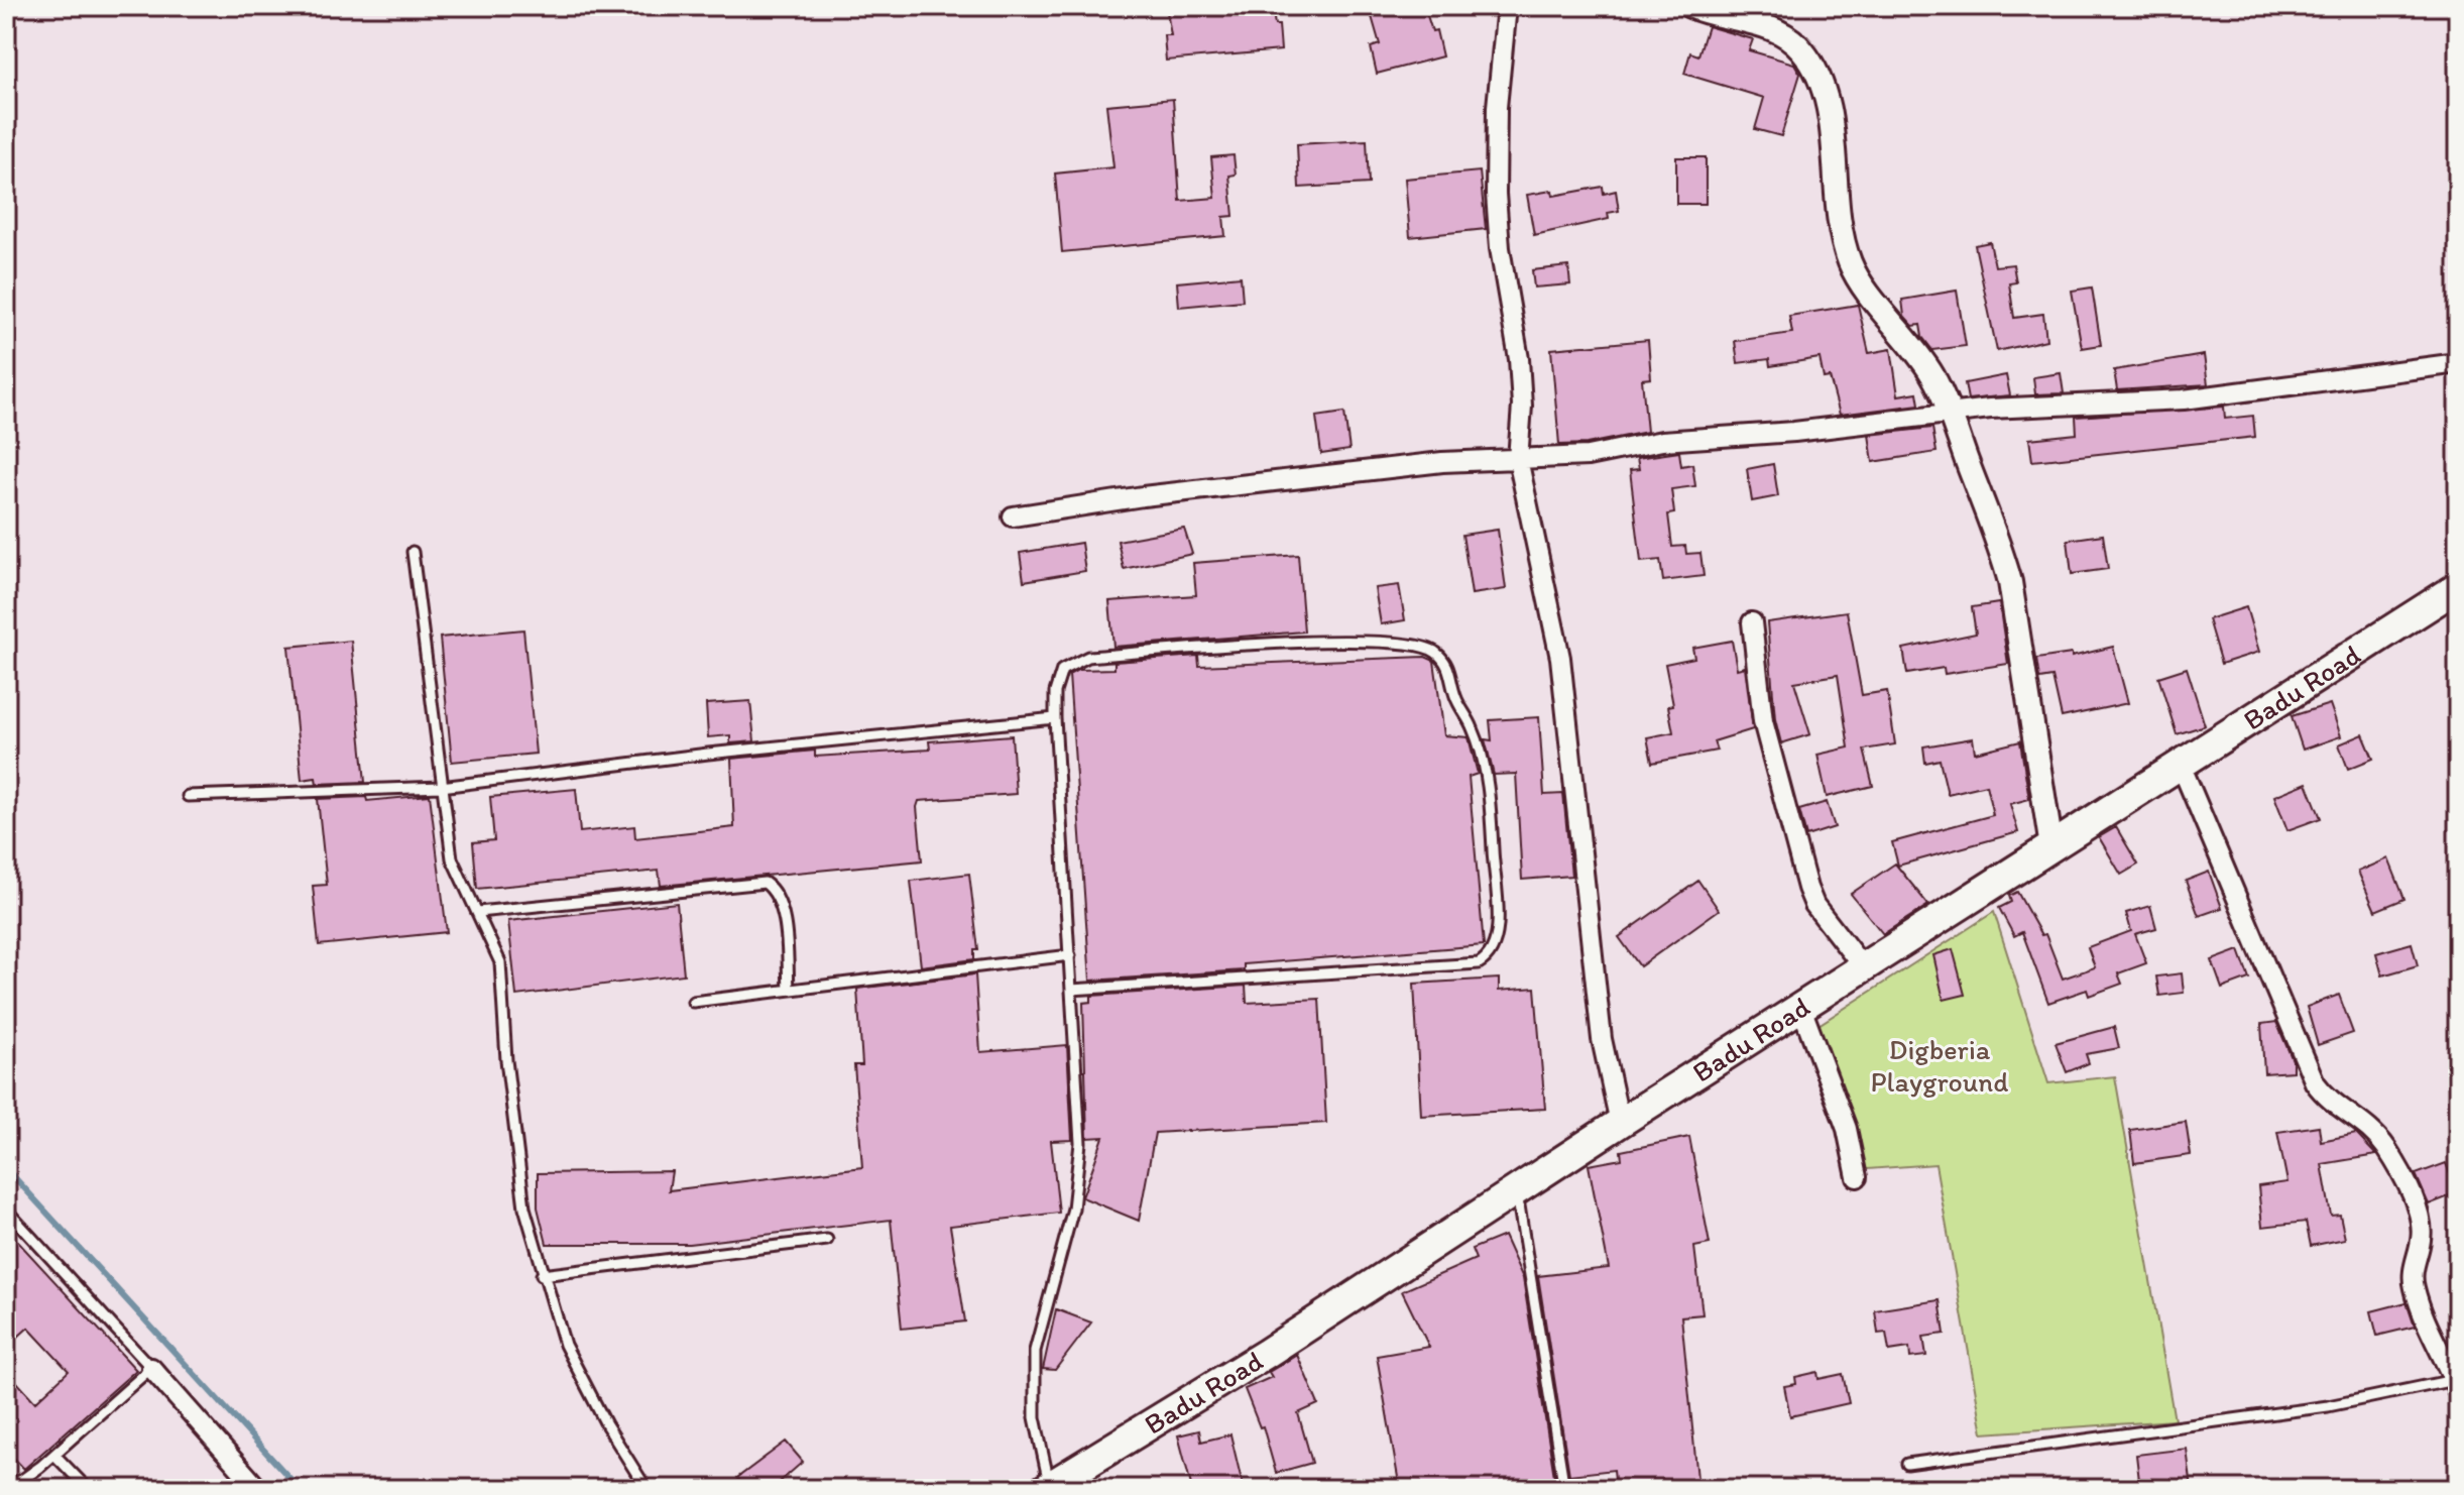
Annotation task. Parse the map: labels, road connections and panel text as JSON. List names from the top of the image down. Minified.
{"streets":{"main road":["Badu Road"]},"parks":["Digberia Playground"]}
